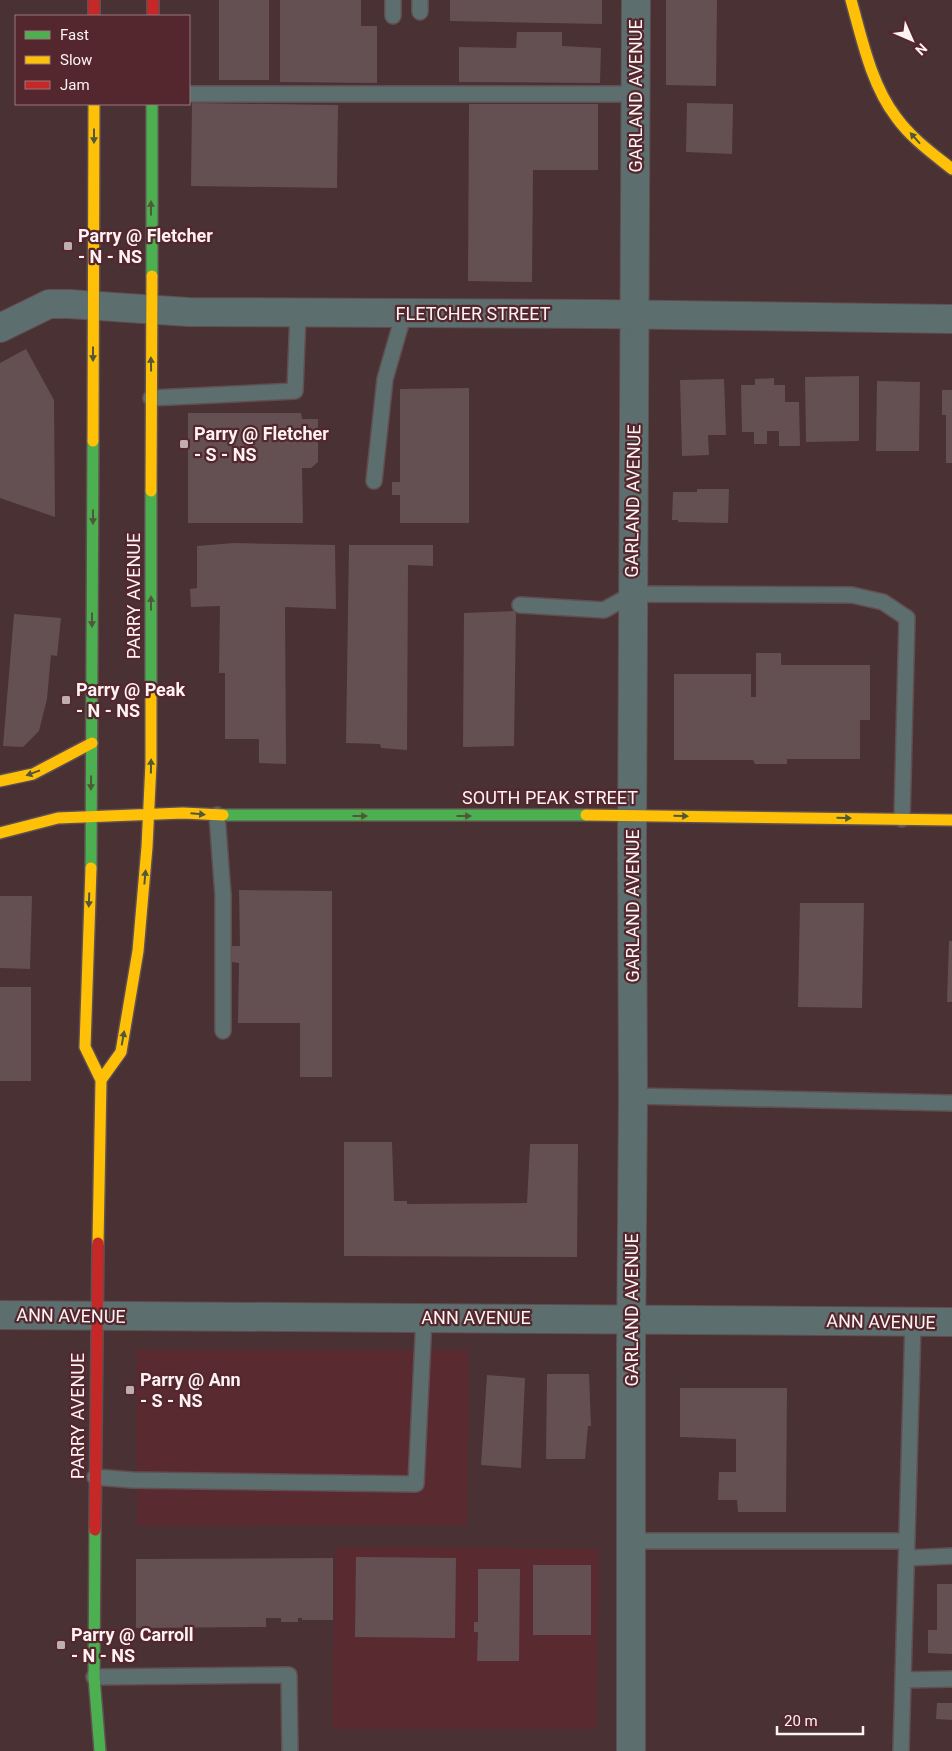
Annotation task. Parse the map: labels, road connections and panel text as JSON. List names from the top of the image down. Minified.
{"streets":{"main road":["PARRY AVENUE","SOUTH PEAK STREET"],"street":["GARLAND AVENUE","FLETCHER STREET","ANN AVENUE"]},"crossings":[["GARLAND AVENUE","FLETCHER STREET"],["GARLAND AVENUE","SOUTH PEAK STREET"],["GARLAND AVENUE","ANN AVENUE"],["FLETCHER STREET","PARRY AVENUE"],["PARRY AVENUE","SOUTH PEAK STREET"],["PARRY AVENUE","ANN AVENUE"]],"one_way":["SOUTH PEAK STREET"],"places":{"transit":["Parry @ Fletcher - N - NS","Parry @ Fletcher - S - NS","Parry @ Peak - N - NS","Parry @ Ann - S - NS","Parry @ Carroll - N - NS"]},"legend":["Fast","Slow","Jam"],"scale_bar":"20 m","north":"bottom right"}
